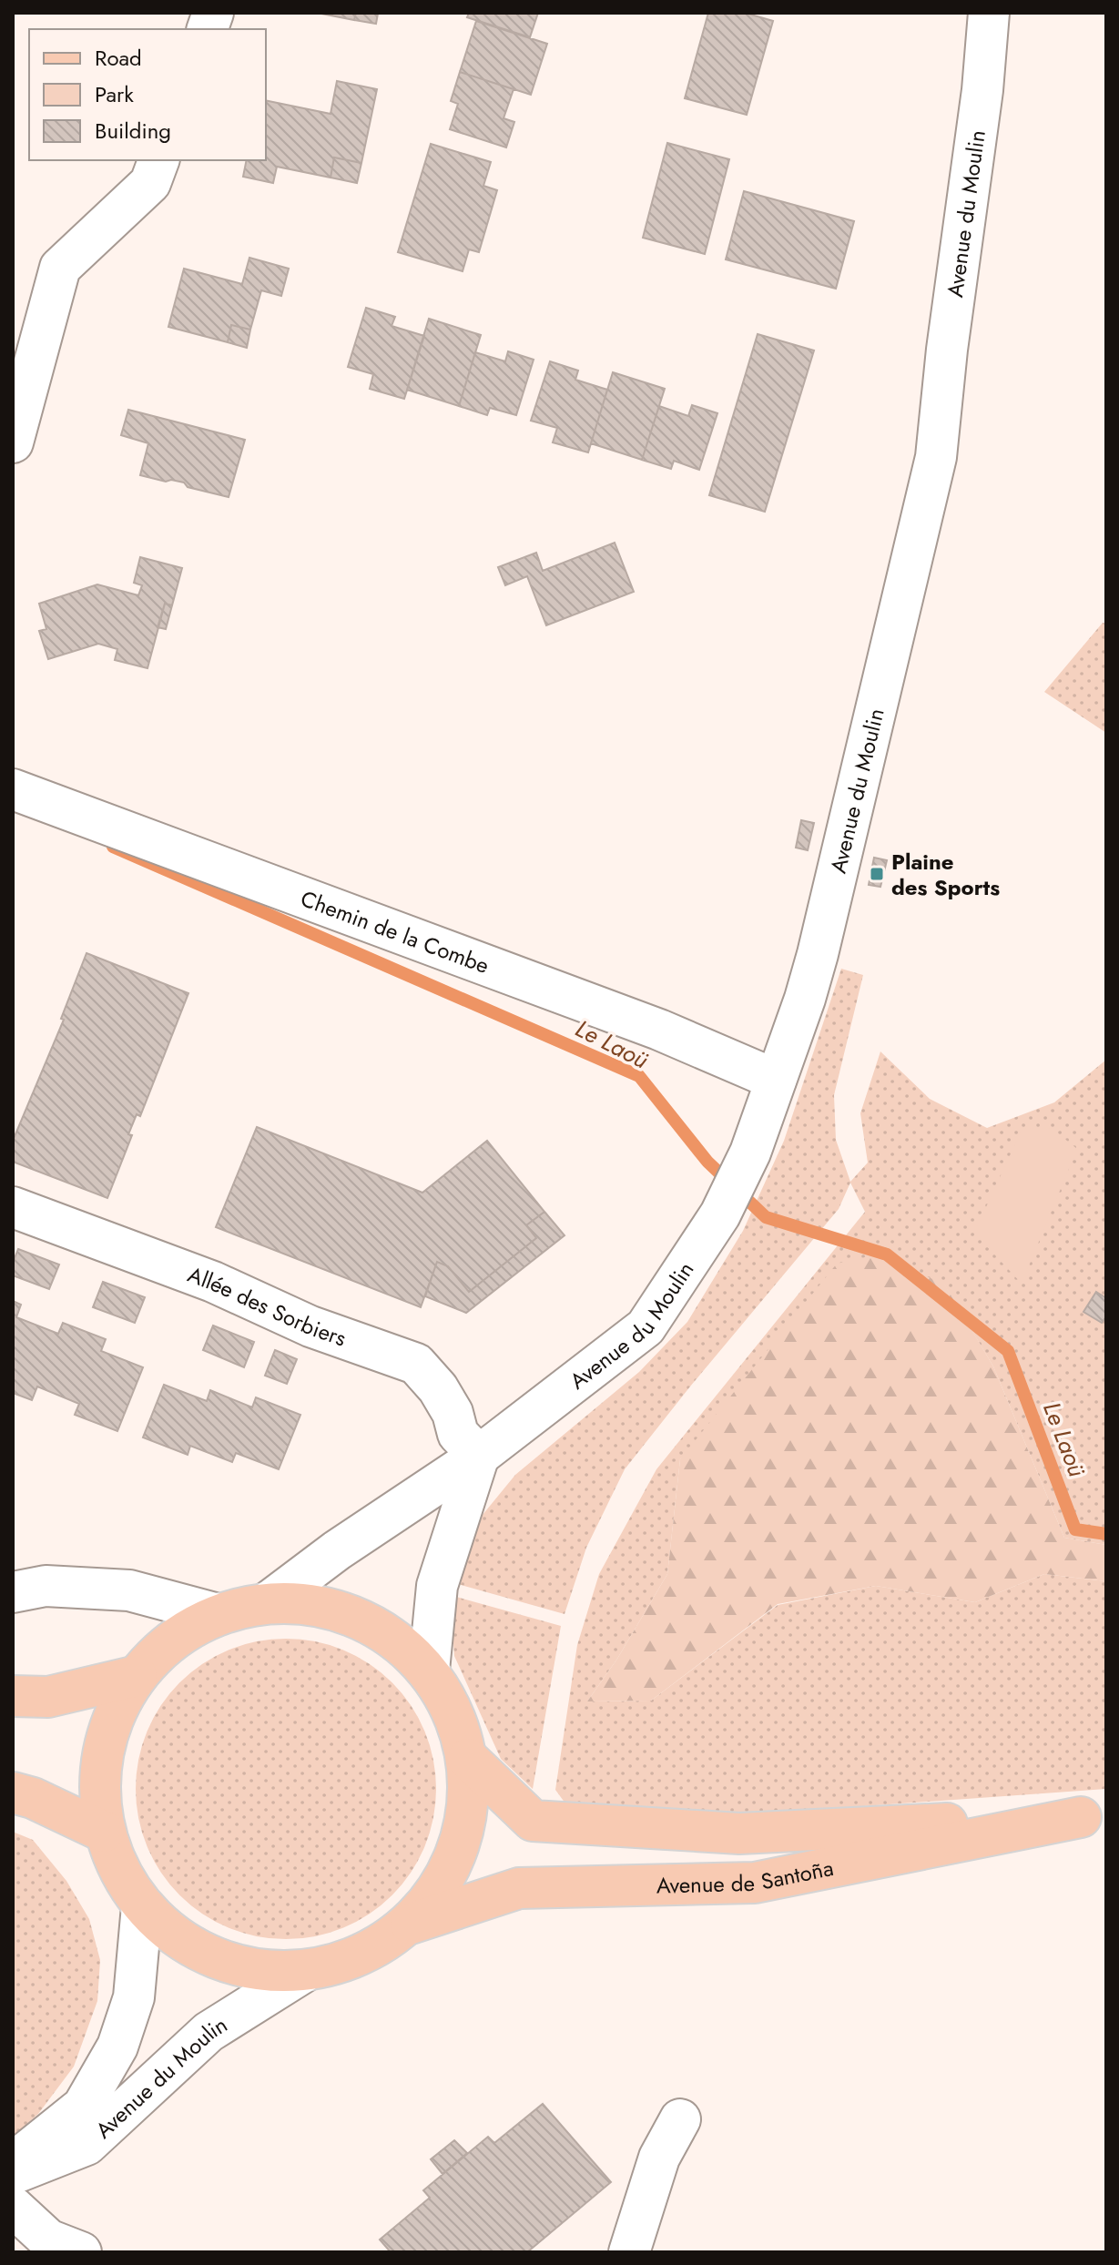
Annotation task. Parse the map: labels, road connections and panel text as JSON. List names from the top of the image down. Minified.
{"streets":{"main road":["Avenue de Santoña"],"street":["Avenue du Moulin","Chemin de la Combe","Allée des Sorbiers"]},"crossings":[["Avenue du Moulin","Chemin de la Combe"],["Avenue du Moulin","Allée des Sorbiers"]],"water":["Le Laoü"],"places":{"transit":["Plaine des Sports"]},"legend":["Road","Park","Building"]}
